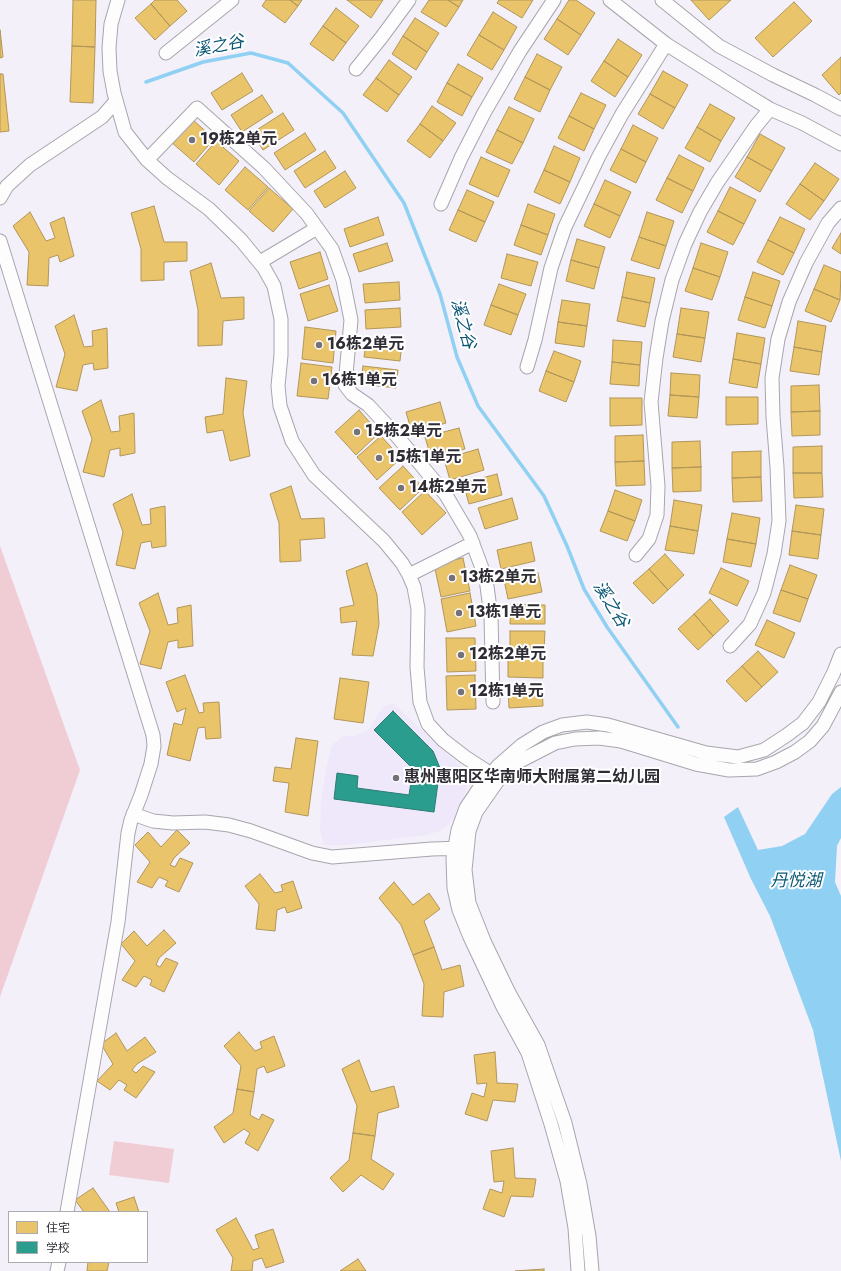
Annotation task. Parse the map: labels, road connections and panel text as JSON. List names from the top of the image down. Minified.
{"water":["溪之谷","丹悦湖"],"places":["19栋2单元","16栋2单元","16栋1单元","15栋2单元","15栋1单元","14栋2单元","13栋2单元","13栋1单元","12栋2单元","12栋1单元","惠州惠阳区华南师大附属第二幼儿园"],"legend":["住宅","学校"]}
